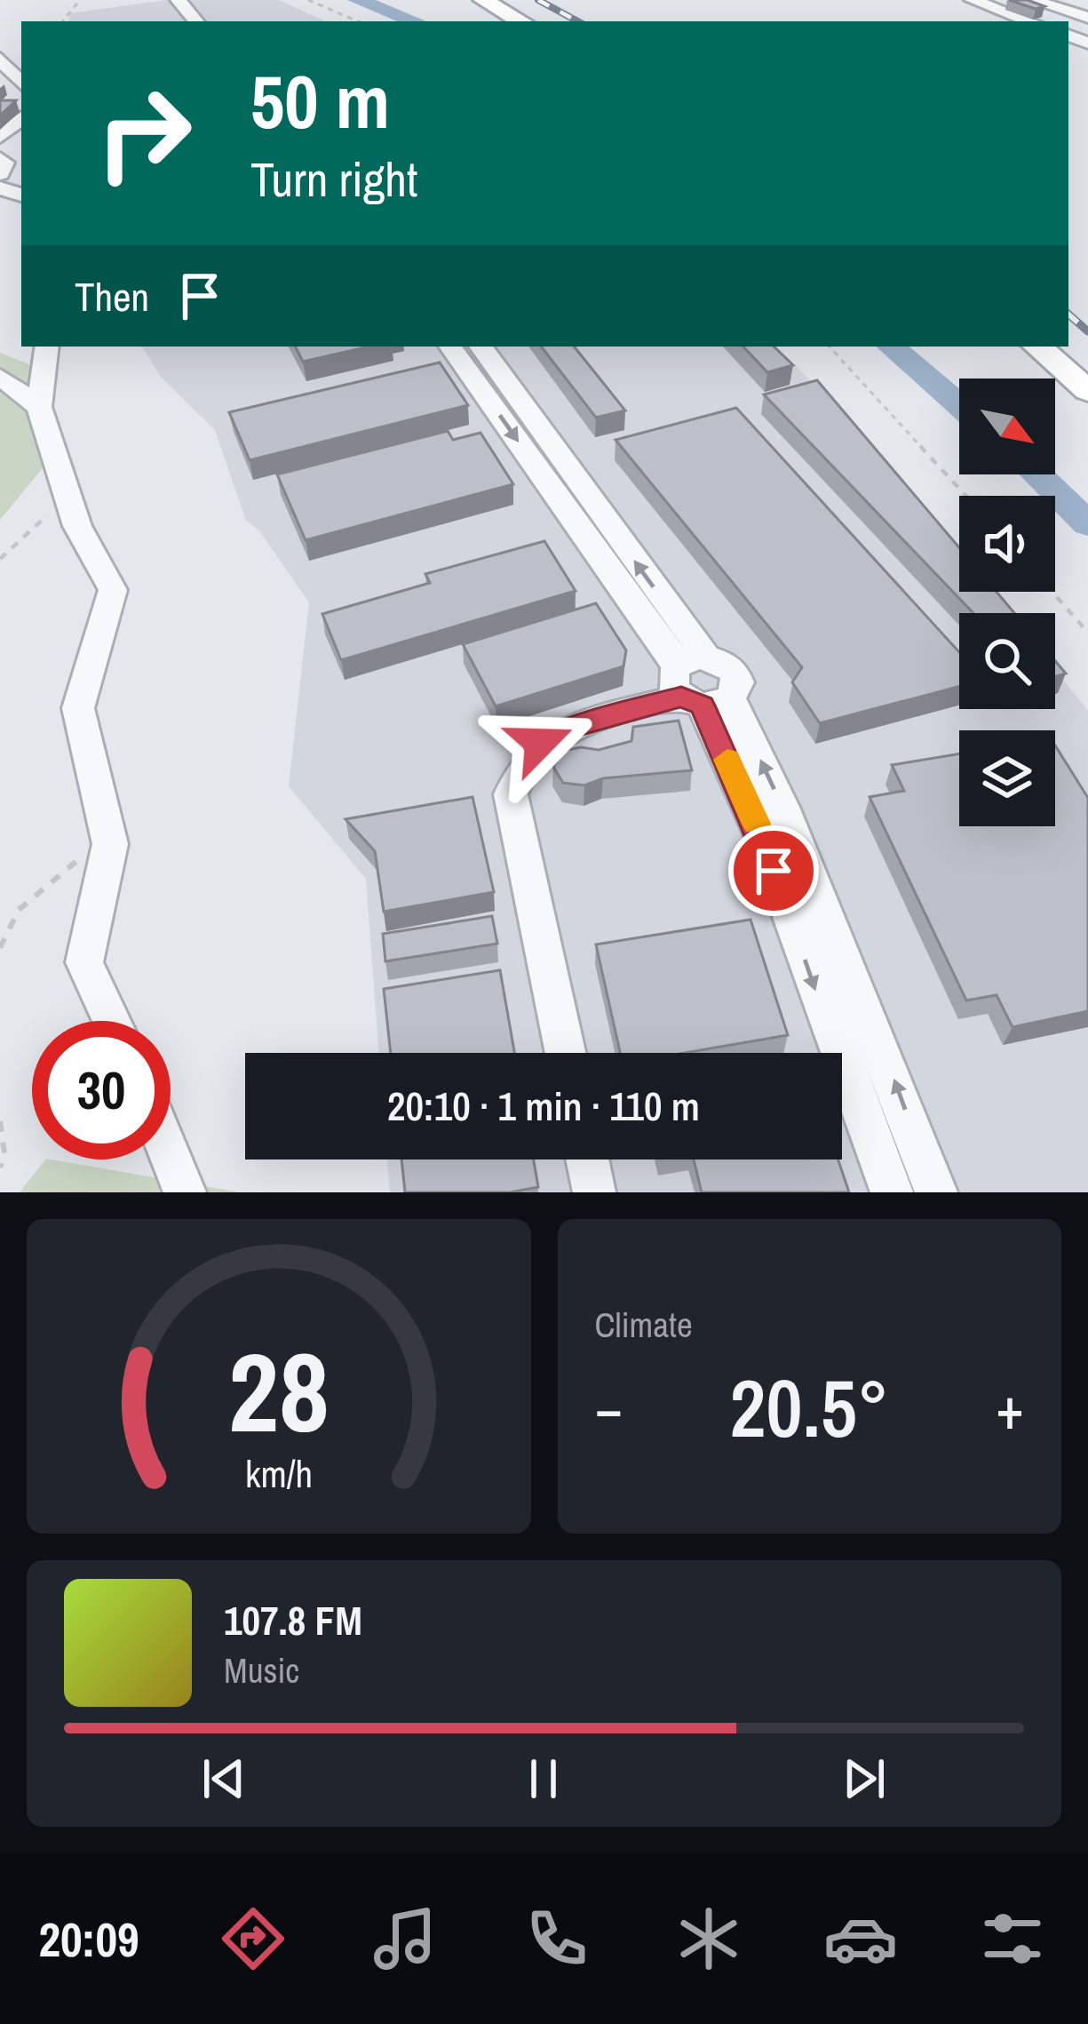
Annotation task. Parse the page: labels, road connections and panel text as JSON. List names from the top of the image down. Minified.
{"north":"bottom right","page":{"turn":["50 m","Turn right"],"then":"Then","limit":"30","trip":"20:10 · 1 min · 110 m","tile":"Climate","heat":["−","20.5°","+"],"song":["107.8 FM","Music"],"tabs":"20:09","gauge":["28","km/h"]}}
